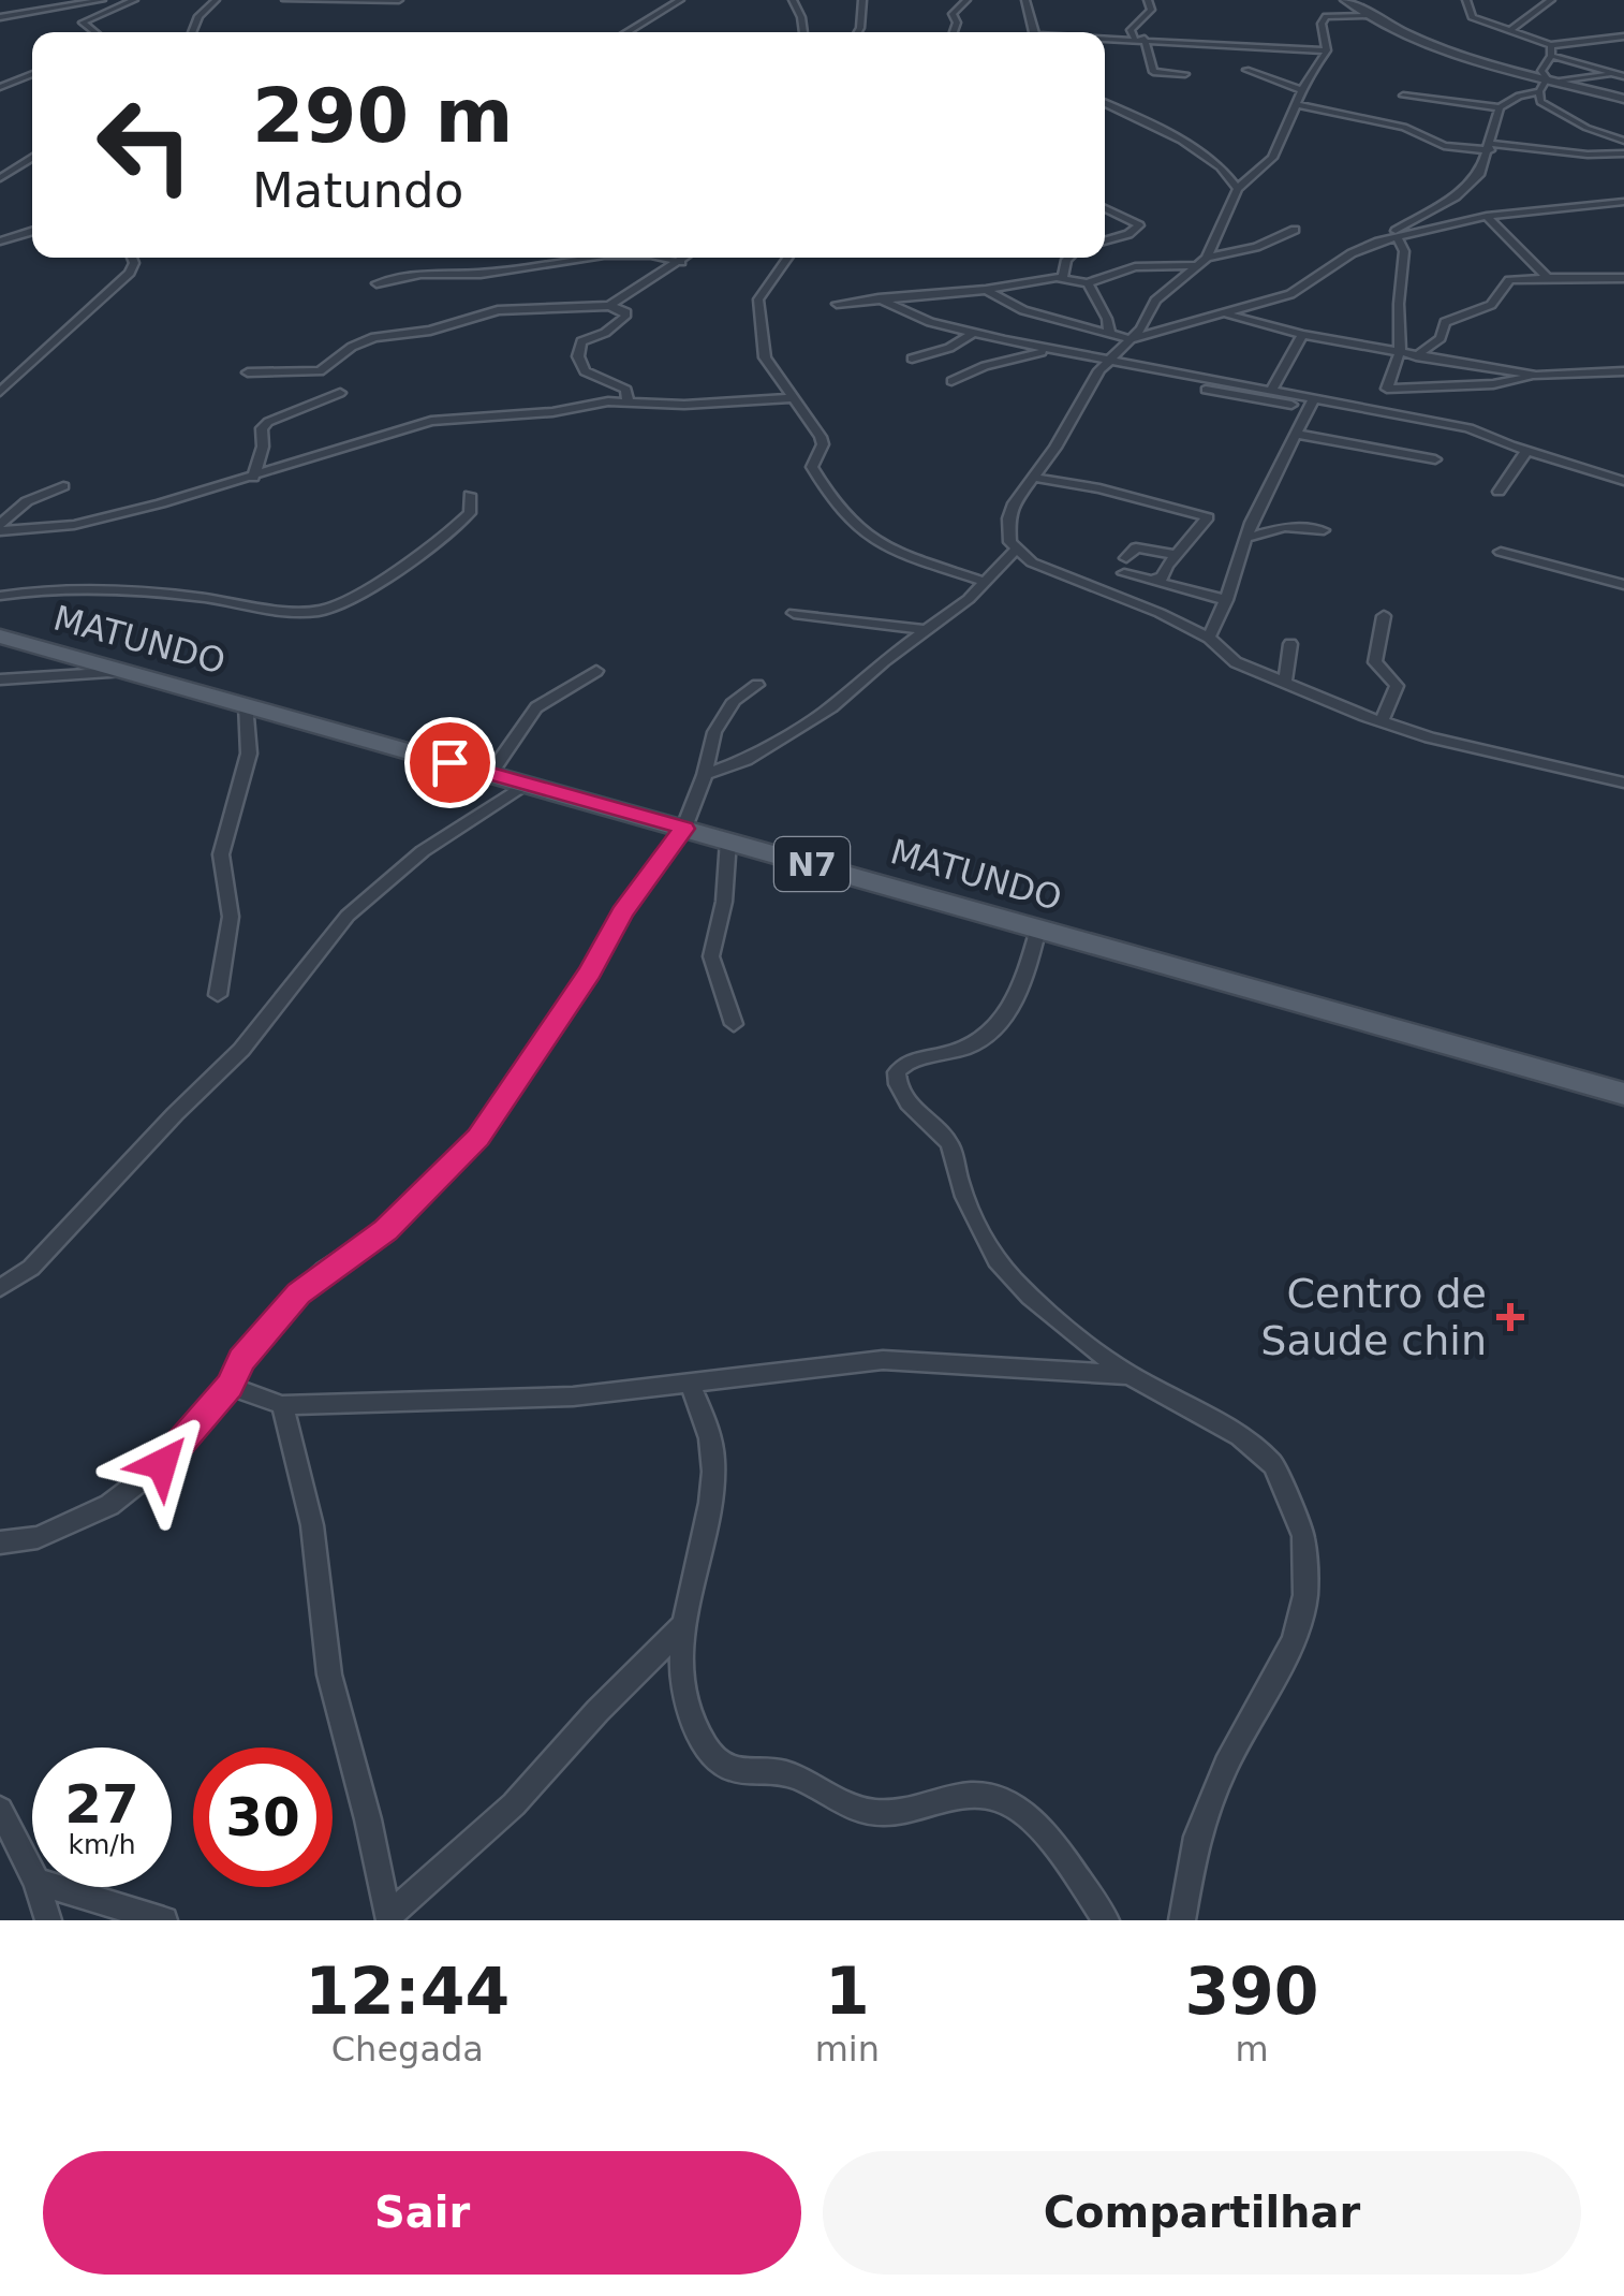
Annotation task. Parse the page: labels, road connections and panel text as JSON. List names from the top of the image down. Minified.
{"streets":{"main road":["MATUNDO","N7"]},"places":{"health":["Centro de Saude chin"]},"page":{"turn":["290 m","Matundo"],"speed":"27 km/h","limit":"30","eta":["12:44","Chegada","1","min","390","m"],"buttons":["Sair","Compartilhar"]}}
